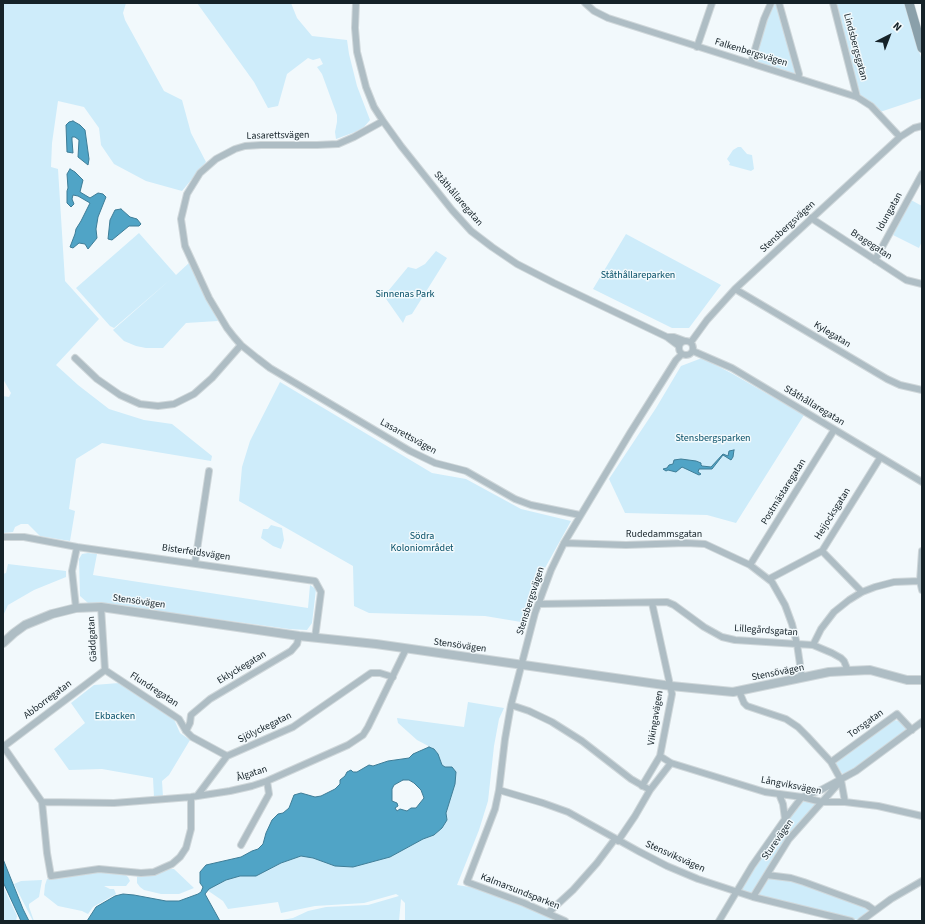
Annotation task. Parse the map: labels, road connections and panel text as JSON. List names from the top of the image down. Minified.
{"streets":{"street":["Lindsbergsgatan","Falkenbergsvägen","Lasarettsvägen","Ståthållaregatan","Idungatan","Stensbergsvägen","Bragegatan","Kylegatan","Postmästaregatan","Heijocksgatan","Rudedammsgatan","Bisterfeldsvägen","Stensövägen","Lillegårdsgatan","Gäddgatan","Eklyckegatan","Flundregatan","Abborregatan","Vikingavägen","Torsgatan","Sjölyckegatan","Ålgatan","Långviksvägen","Sturevägen","Stensviksvägen","Kalmarsundsparken"]},"crossings":[["Lindsbergsgatan","Falkenbergsvägen"],["Falkenbergsvägen","Stensbergsvägen"],["Lasarettsvägen","Ståthållaregatan"],["Lasarettsvägen","Stensbergsvägen"],["Ståthållaregatan","Stensbergsvägen"],["Ståthållaregatan","Postmästaregatan"],["Ståthållaregatan","Heijocksgatan"],["Idungatan","Bragegatan"],["Stensbergsvägen","Bragegatan"],["Stensbergsvägen","Kylegatan"],["Stensbergsvägen","Rudedammsgatan"],["Stensbergsvägen","Stensövägen"],["Stensbergsvägen","Lillegårdsgatan"],["Stensbergsvägen","Stensviksvägen"],["Stensbergsvägen","Kalmarsundsparken"],["Postmästaregatan","Rudedammsgatan"],["Heijocksgatan","Rudedammsgatan"],["Rudedammsgatan","Stensövägen"],["Rudedammsgatan","Lillegårdsgatan"],["Bisterfeldsvägen","Stensövägen"],["Stensövägen","Lillegårdsgatan"],["Stensövägen","Gäddgatan"],["Stensövägen","Eklyckegatan"],["Stensövägen","Vikingavägen"],["Stensövägen","Ålgatan"],["Lillegårdsgatan","Vikingavägen"],["Gäddgatan","Flundregatan"],["Gäddgatan","Abborregatan"],["Eklyckegatan","Flundregatan"],["Flundregatan","Abborregatan"],["Flundregatan","Sjölyckegatan"],["Vikingavägen","Långviksvägen"],["Torsgatan","Sturevägen"],["Sjölyckegatan","Ålgatan"],["Långviksvägen","Sturevägen"],["Sturevägen","Stensviksvägen"]],"parks":["Ståthållareparken","Sinnenas Park","Stensbergsparken","Södra Koloniområdet","Ekbacken"],"north":"top right"}
